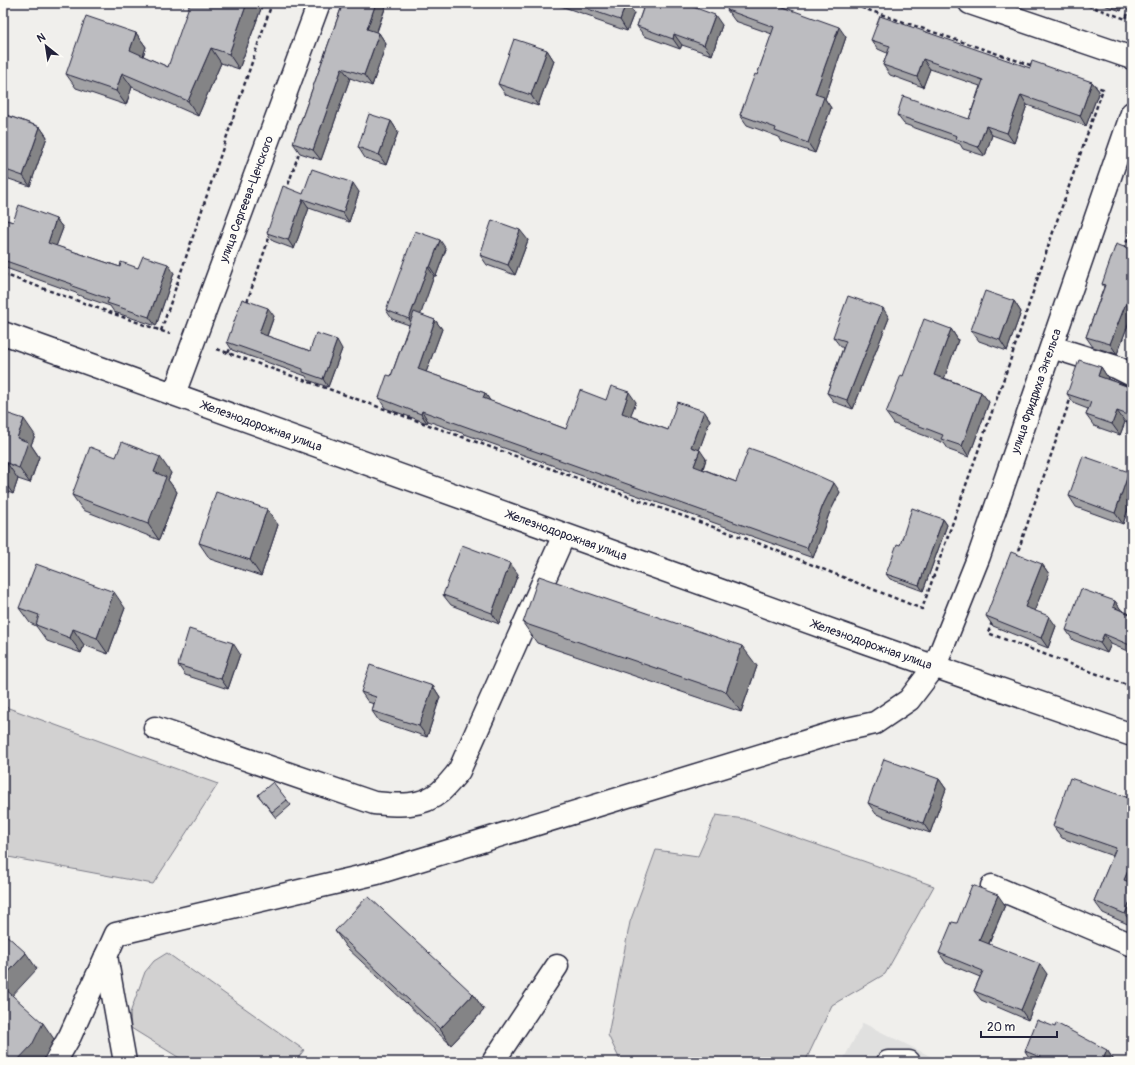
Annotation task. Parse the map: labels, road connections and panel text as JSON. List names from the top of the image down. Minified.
{"streets":{"street":["улица Сергеева-Ценского","улица Фридриха Энгельса","Железнодорожная улица"]},"crossings":[["улица Сергеева-Ценского","Железнодорожная улица"],["улица Фридриха Энгельса","Железнодорожная улица"]],"scale_bar":"20 m","north":"top left"}
